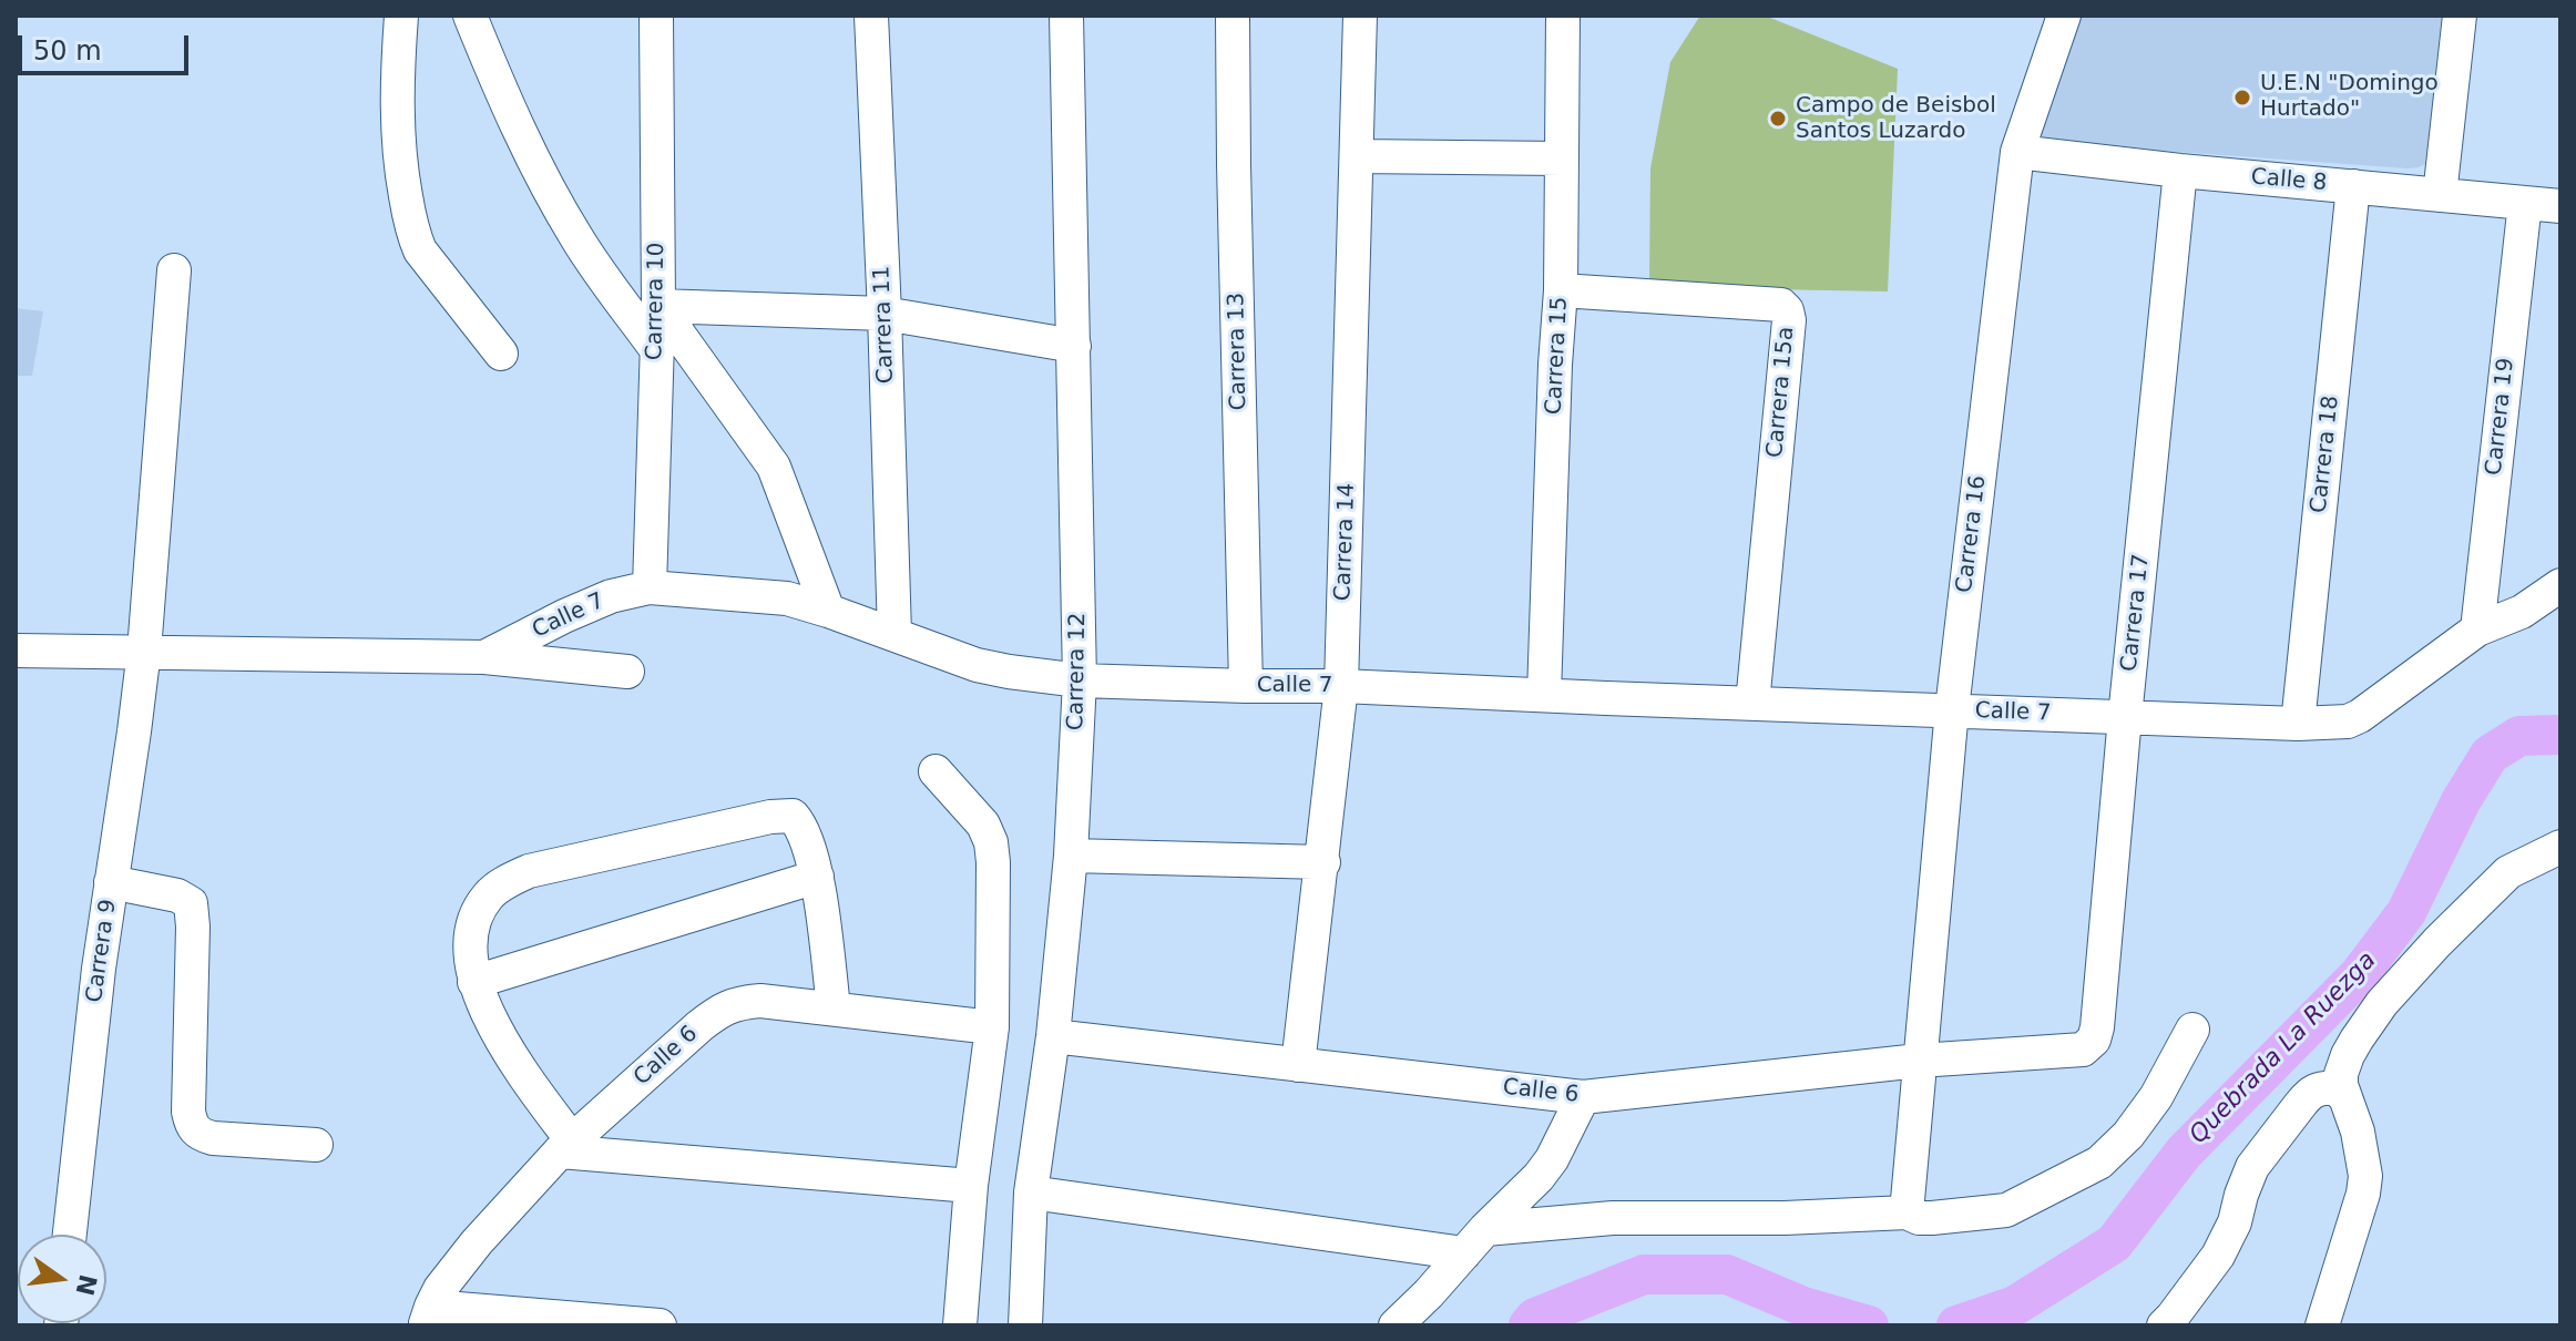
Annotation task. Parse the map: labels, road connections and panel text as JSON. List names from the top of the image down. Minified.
{"streets":{"street":["Calle 8","Carrera 10","Carrera 11","Carrera 13","Carrera 15","Carrera 15a","Carrera 19","Carrera 18","Carrera 16","Carrera 14","Carrera 17","Calle 7","Carrera 12","Carrera 9","Calle 6"]},"crossings":[["Calle 8","Carrera 19"],["Calle 8","Carrera 18"],["Calle 8","Carrera 16"],["Calle 8","Carrera 17"],["Carrera 10","Calle 7"],["Carrera 11","Calle 7"],["Carrera 13","Calle 7"],["Carrera 15","Carrera 15a"],["Carrera 15","Calle 7"],["Carrera 15a","Calle 7"],["Carrera 19","Calle 7"],["Carrera 18","Calle 7"],["Carrera 16","Calle 7"],["Carrera 16","Calle 6"],["Carrera 14","Calle 7"],["Carrera 14","Calle 6"],["Carrera 17","Calle 7"],["Carrera 17","Calle 6"],["Calle 7","Carrera 12"],["Calle 7","Carrera 9"],["Carrera 12","Calle 6"]],"water":["Quebrada La Ruezga"],"places":["U.E.N \"Domingo Hurtado\"","Campo de Beisbol Santos Luzardo"],"scale_bar":"50 m","north":"right"}
